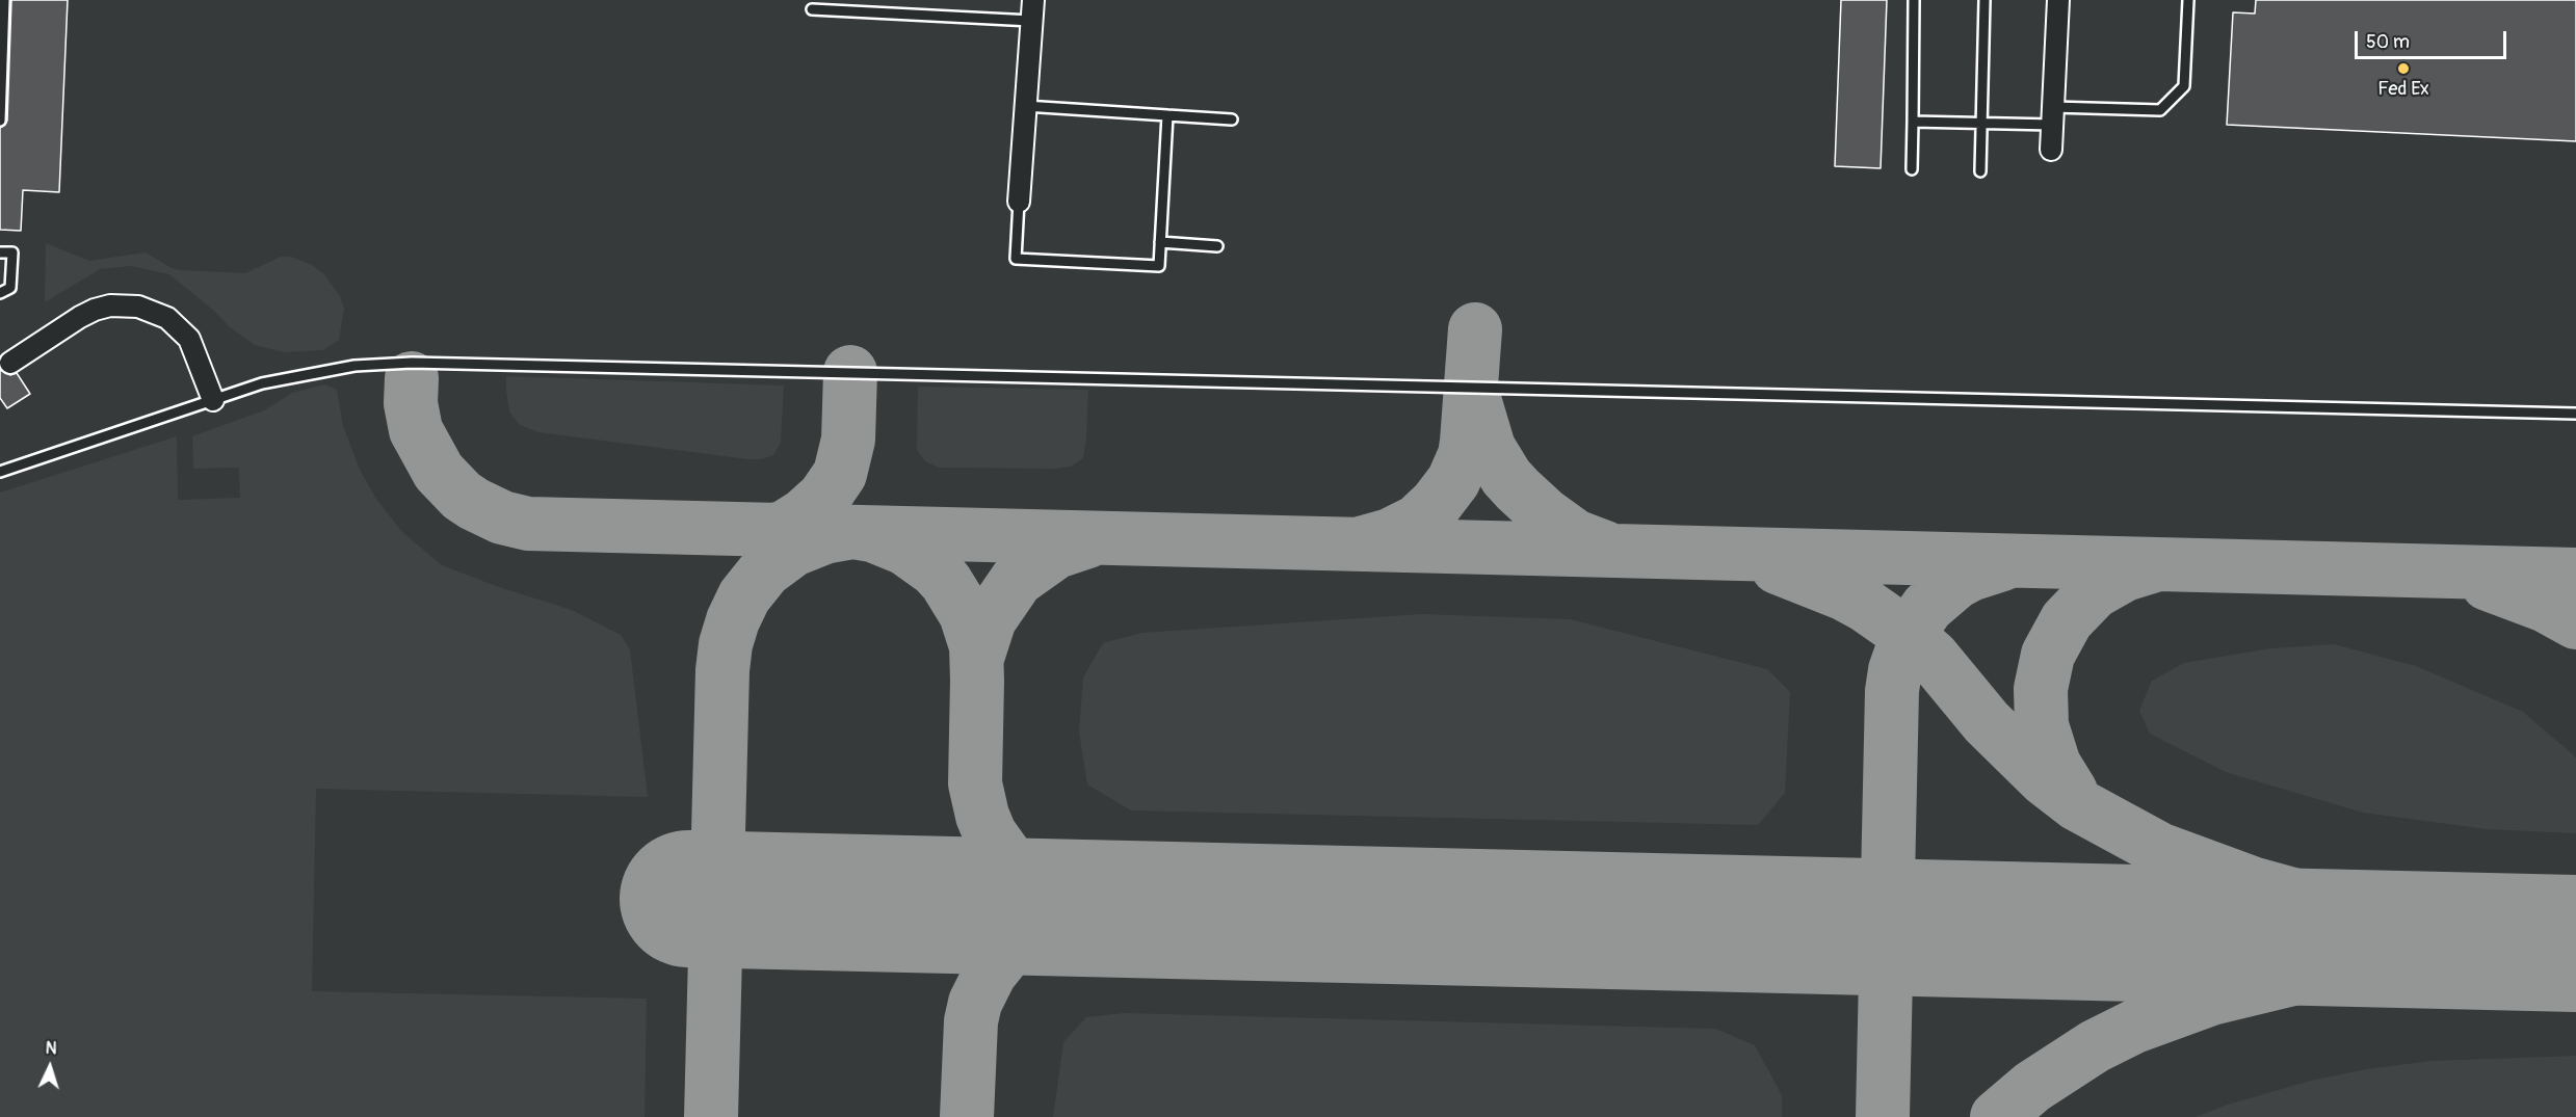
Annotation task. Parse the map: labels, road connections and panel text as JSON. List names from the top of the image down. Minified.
{"places":["Fed Ex"],"scale_bar":"50 m","north":"top"}
